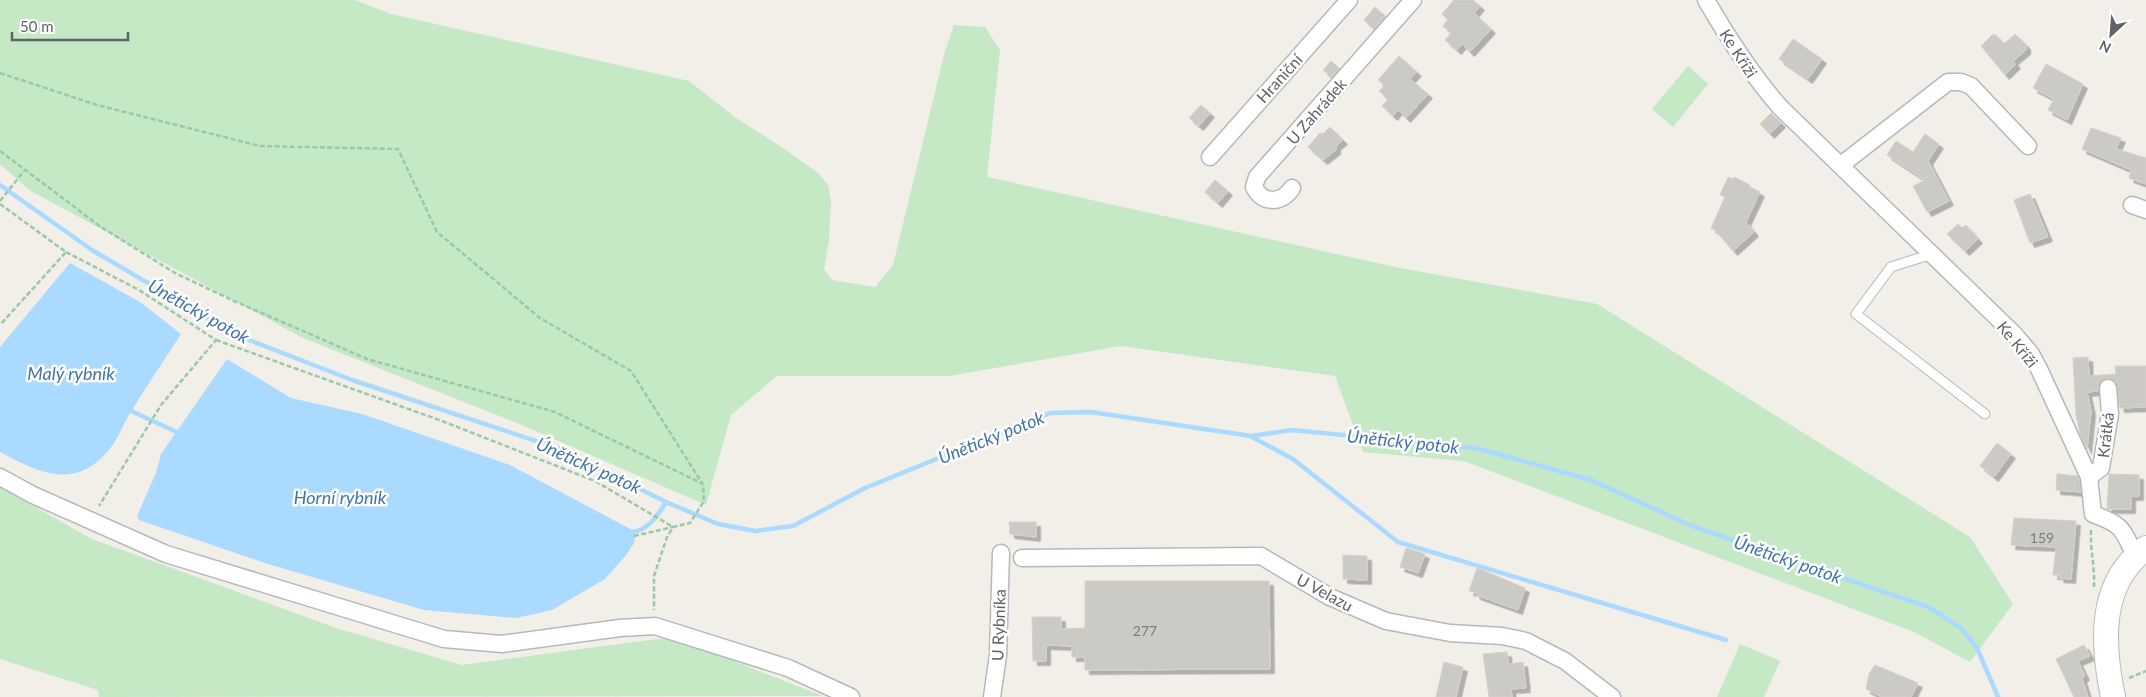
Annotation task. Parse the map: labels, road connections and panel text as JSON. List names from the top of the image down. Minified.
{"streets":{"street":["Ke Kříži","Hraniční","U Zahrádek","Krátká","U Velazu","U Rybníka"]},"crossings":[["Ke Kříži","Krátká"]],"water":["Únětický potok","Malý rybník","Horní rybník"],"house_numbers":["159","277"],"scale_bar":"50 m","north":"bottom left"}
